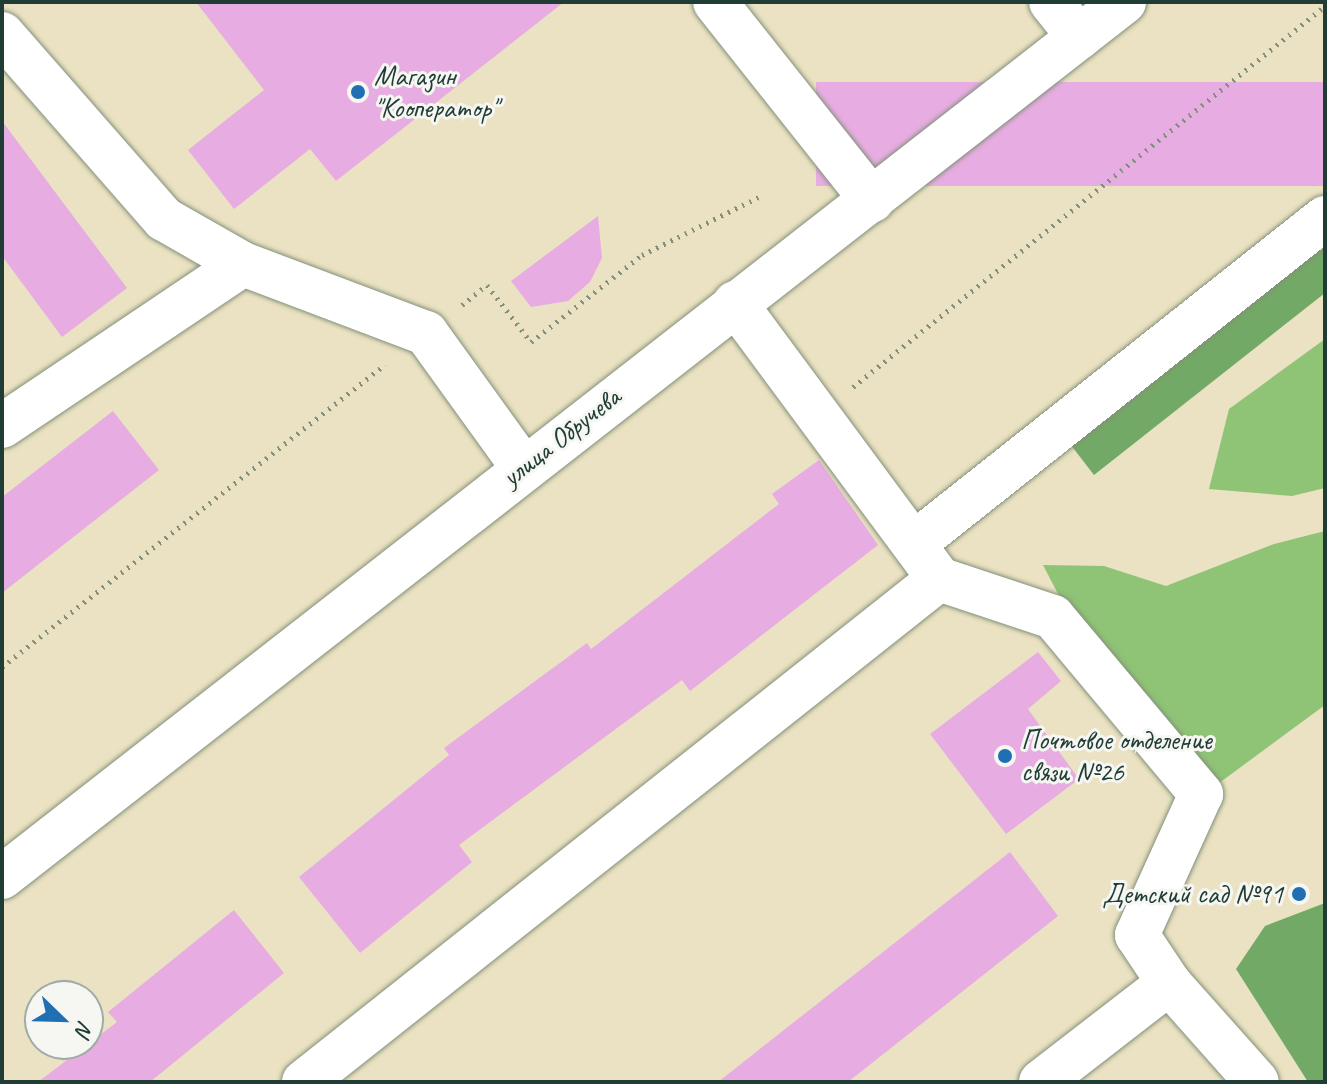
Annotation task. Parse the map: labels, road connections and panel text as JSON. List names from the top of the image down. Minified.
{"streets":{"main road":["улица Обручева"]},"places":["Магазин \"Кооператор\"","Почтовое отделение связи №26","Детский сад №91"],"north":"bottom right"}
